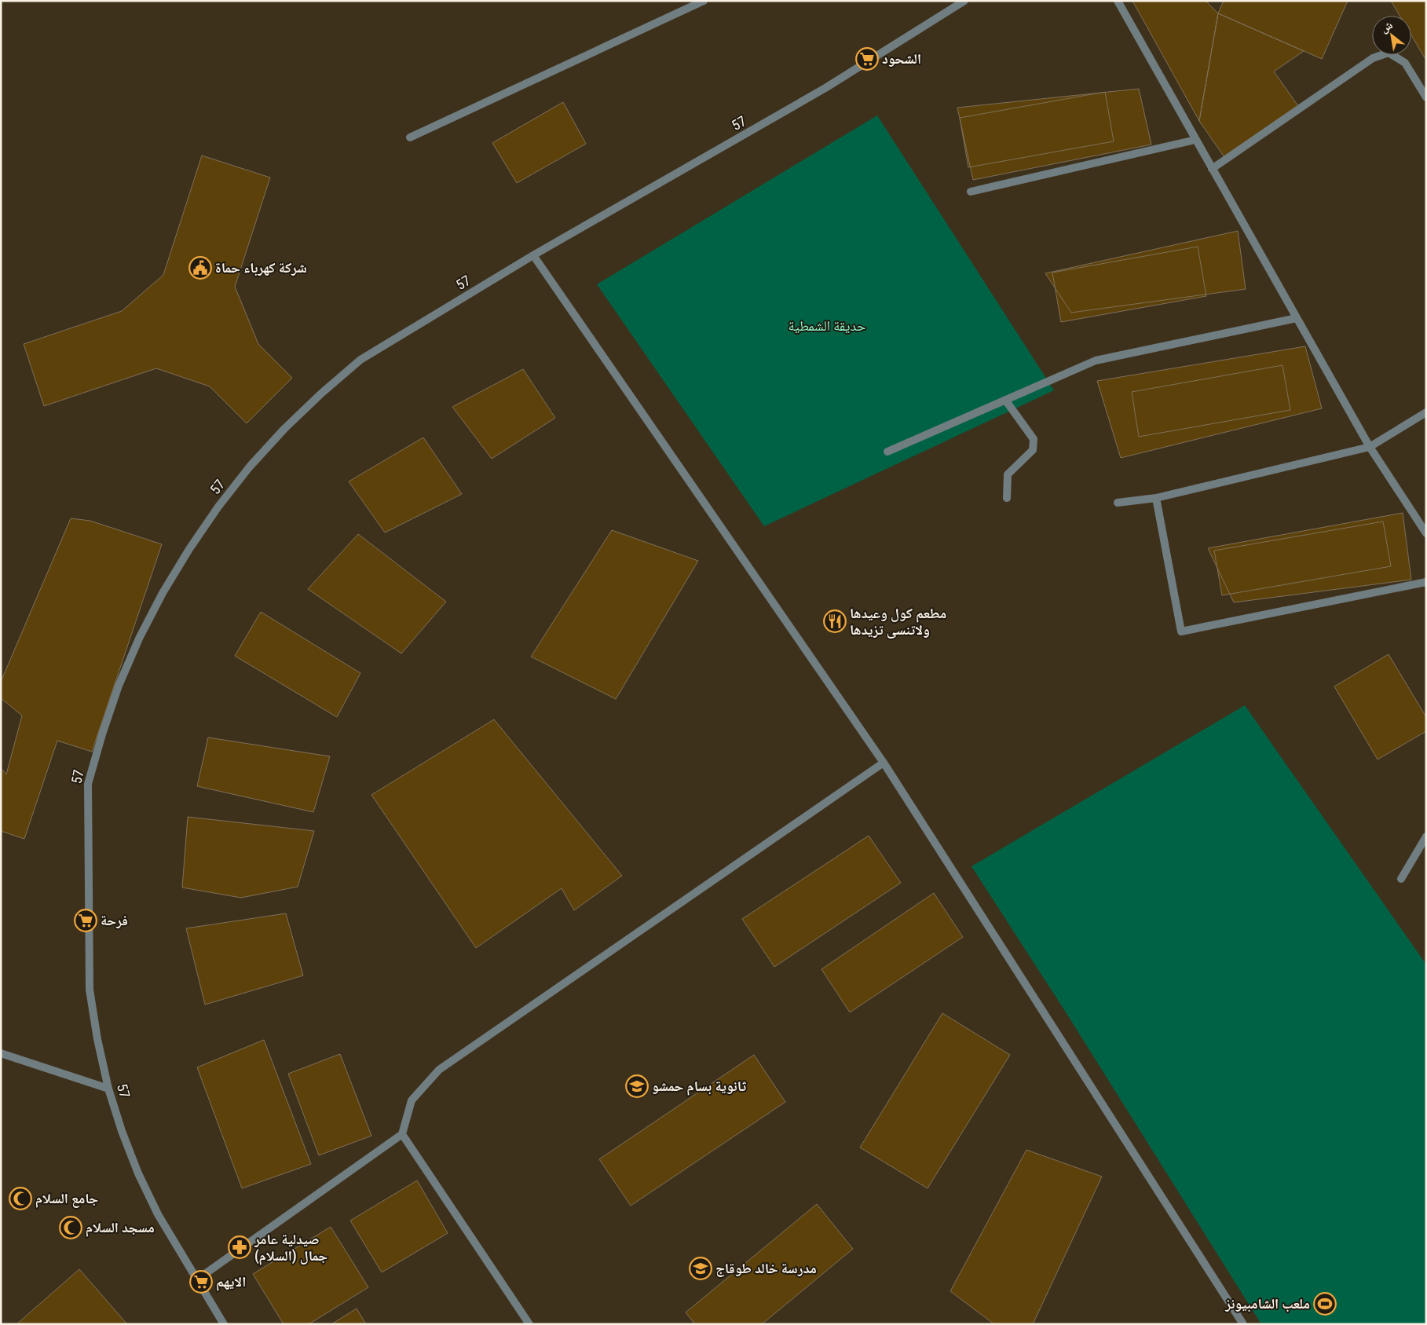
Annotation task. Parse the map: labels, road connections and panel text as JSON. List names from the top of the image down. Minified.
{"streets":{"street":["57"]},"parks":["حديقة الشمطية"],"places":{"supermarket":["الشحود","فرحة","الايهم"],"public building":["شركة كهرباء حماة"],"restaurant":["مطعم كول وعيدها ولاتنسى تزيدها"],"school or university":["ثانوية بسام حمشو","مدرسة خالد طوقاج"],"mosque":["جامع السلام","مسجد السلام"],"pharmacy":["صيدلية عامر جمال (السلام)"],"sports":["ملعب الشامبيونز"]},"north":"top left"}
